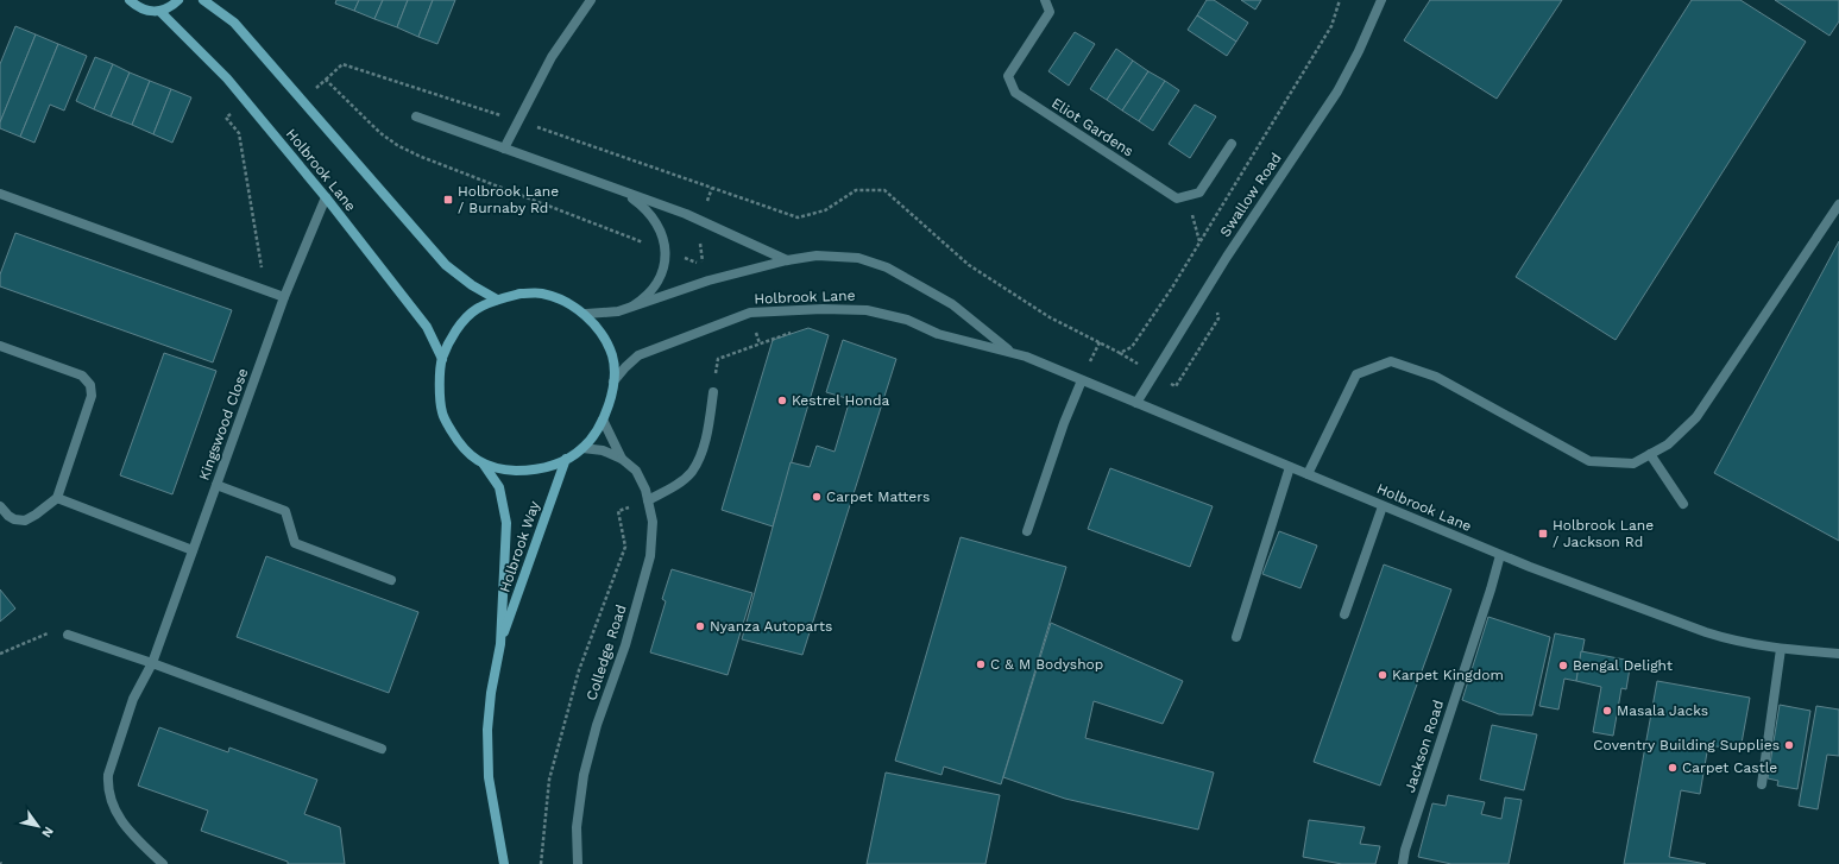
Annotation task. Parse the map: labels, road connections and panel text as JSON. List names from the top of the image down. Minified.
{"streets":{"main road":["Holbrook Lane","Holbrook Way"],"street":["Eliot Gardens","Swallow Road","Kingswood Close","Colledge Road","Jackson Road"]},"crossings":[["Holbrook Lane","Swallow Road"],["Holbrook Lane","Kingswood Close"],["Holbrook Lane","Jackson Road"]],"places":{"transit":["Holbrook Lane / Burnaby Rd","Holbrook Lane / Jackson Rd"],"other":["Kestrel Honda","Carpet Matters","Nyanza Autoparts","C & M Bodyshop","Bengal Delight","Karpet Kingdom","Masala Jacks","Coventry Building Supplies","Carpet Castle"]},"north":"bottom right"}
